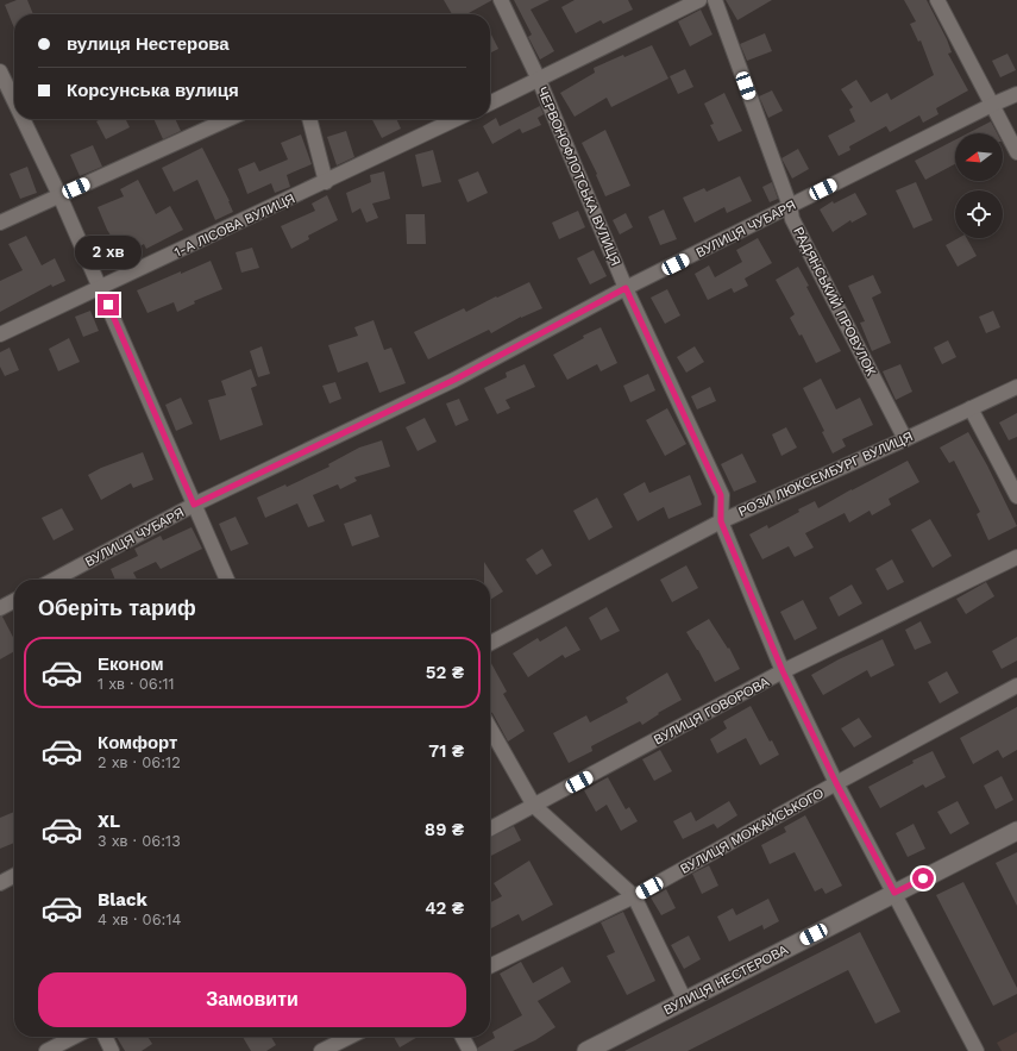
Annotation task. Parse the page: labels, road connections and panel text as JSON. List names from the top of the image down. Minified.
{"streets":{"street":["ЧЕРВОНОФЛОТСЬКА ВУЛИЦЯ","1-А ЛІСОВА ВУЛИЦЯ","ВУЛИЦЯ ЧУБАРЯ","РАДЯНСЬКИЙ ПРОВУЛОК","РОЗИ ЛЮКСЕМБУРГ ВУЛИЦЯ","ВУЛИЦЯ ГОВОРОВА","ВУЛИЦЯ МОЖАЙСЬКОГО","ВУЛИЦЯ НЕСТЕРОВА"]},"crossings":[["ЧЕРВОНОФЛОТСЬКА ВУЛИЦЯ","ВУЛИЦЯ ЧУБАРЯ"],["ЧЕРВОНОФЛОТСЬКА ВУЛИЦЯ","РОЗИ ЛЮКСЕМБУРГ ВУЛИЦЯ"],["ЧЕРВОНОФЛОТСЬКА ВУЛИЦЯ","ВУЛИЦЯ ГОВОРОВА"],["ЧЕРВОНОФЛОТСЬКА ВУЛИЦЯ","ВУЛИЦЯ МОЖАЙСЬКОГО"],["ЧЕРВОНОФЛОТСЬКА ВУЛИЦЯ","ВУЛИЦЯ НЕСТЕРОВА"],["ВУЛИЦЯ ЧУБАРЯ","РАДЯНСЬКИЙ ПРОВУЛОК"],["РАДЯНСЬКИЙ ПРОВУЛОК","РОЗИ ЛЮКСЕМБУРГ ВУЛИЦЯ"]],"north":"left","page":{"banner":["вулиця Нестерова","Корсунська вулиця"],"bubble":"2 хв","heading":"Оберіть тариф","list":[{"name":"Економ","note":"1 хв · 06:11","value":"52 ₴"},{"name":"Комфорт","note":"2 хв · 06:12","value":"71 ₴"},{"name":"XL","note":"3 хв · 06:13","value":"89 ₴"},{"name":"Black","note":"4 хв · 06:14","value":"42 ₴"}],"buttons":"Замовити"}}
